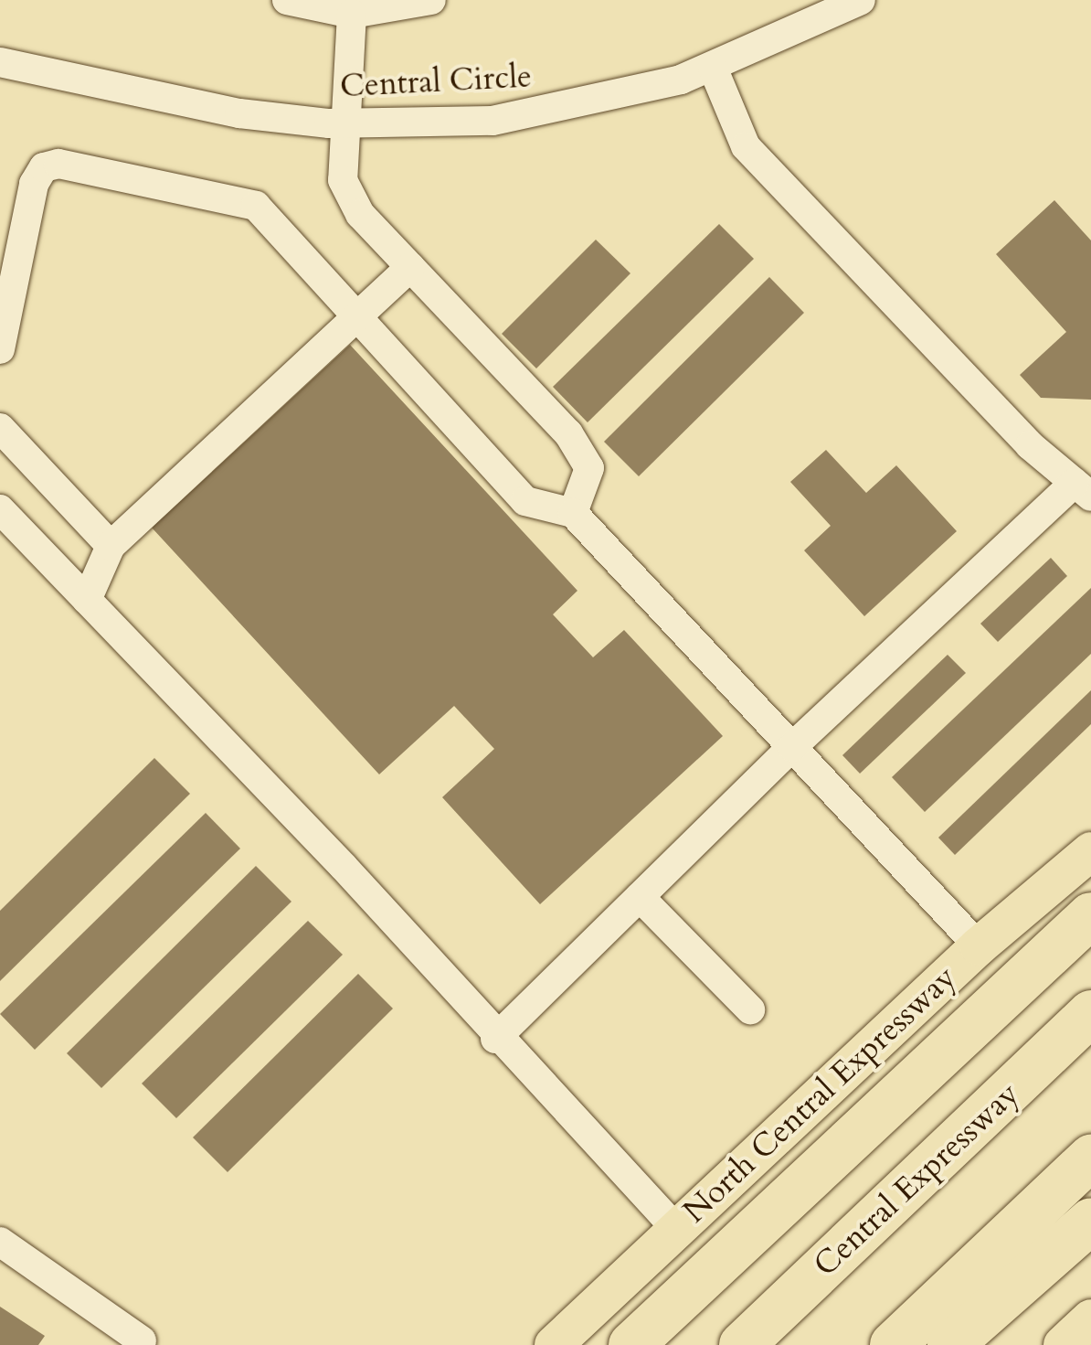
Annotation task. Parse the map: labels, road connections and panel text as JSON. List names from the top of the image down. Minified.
{"streets":{"highway":["Central Expressway"],"main road":["North Central Expressway"],"street":["Central Circle"]}}
